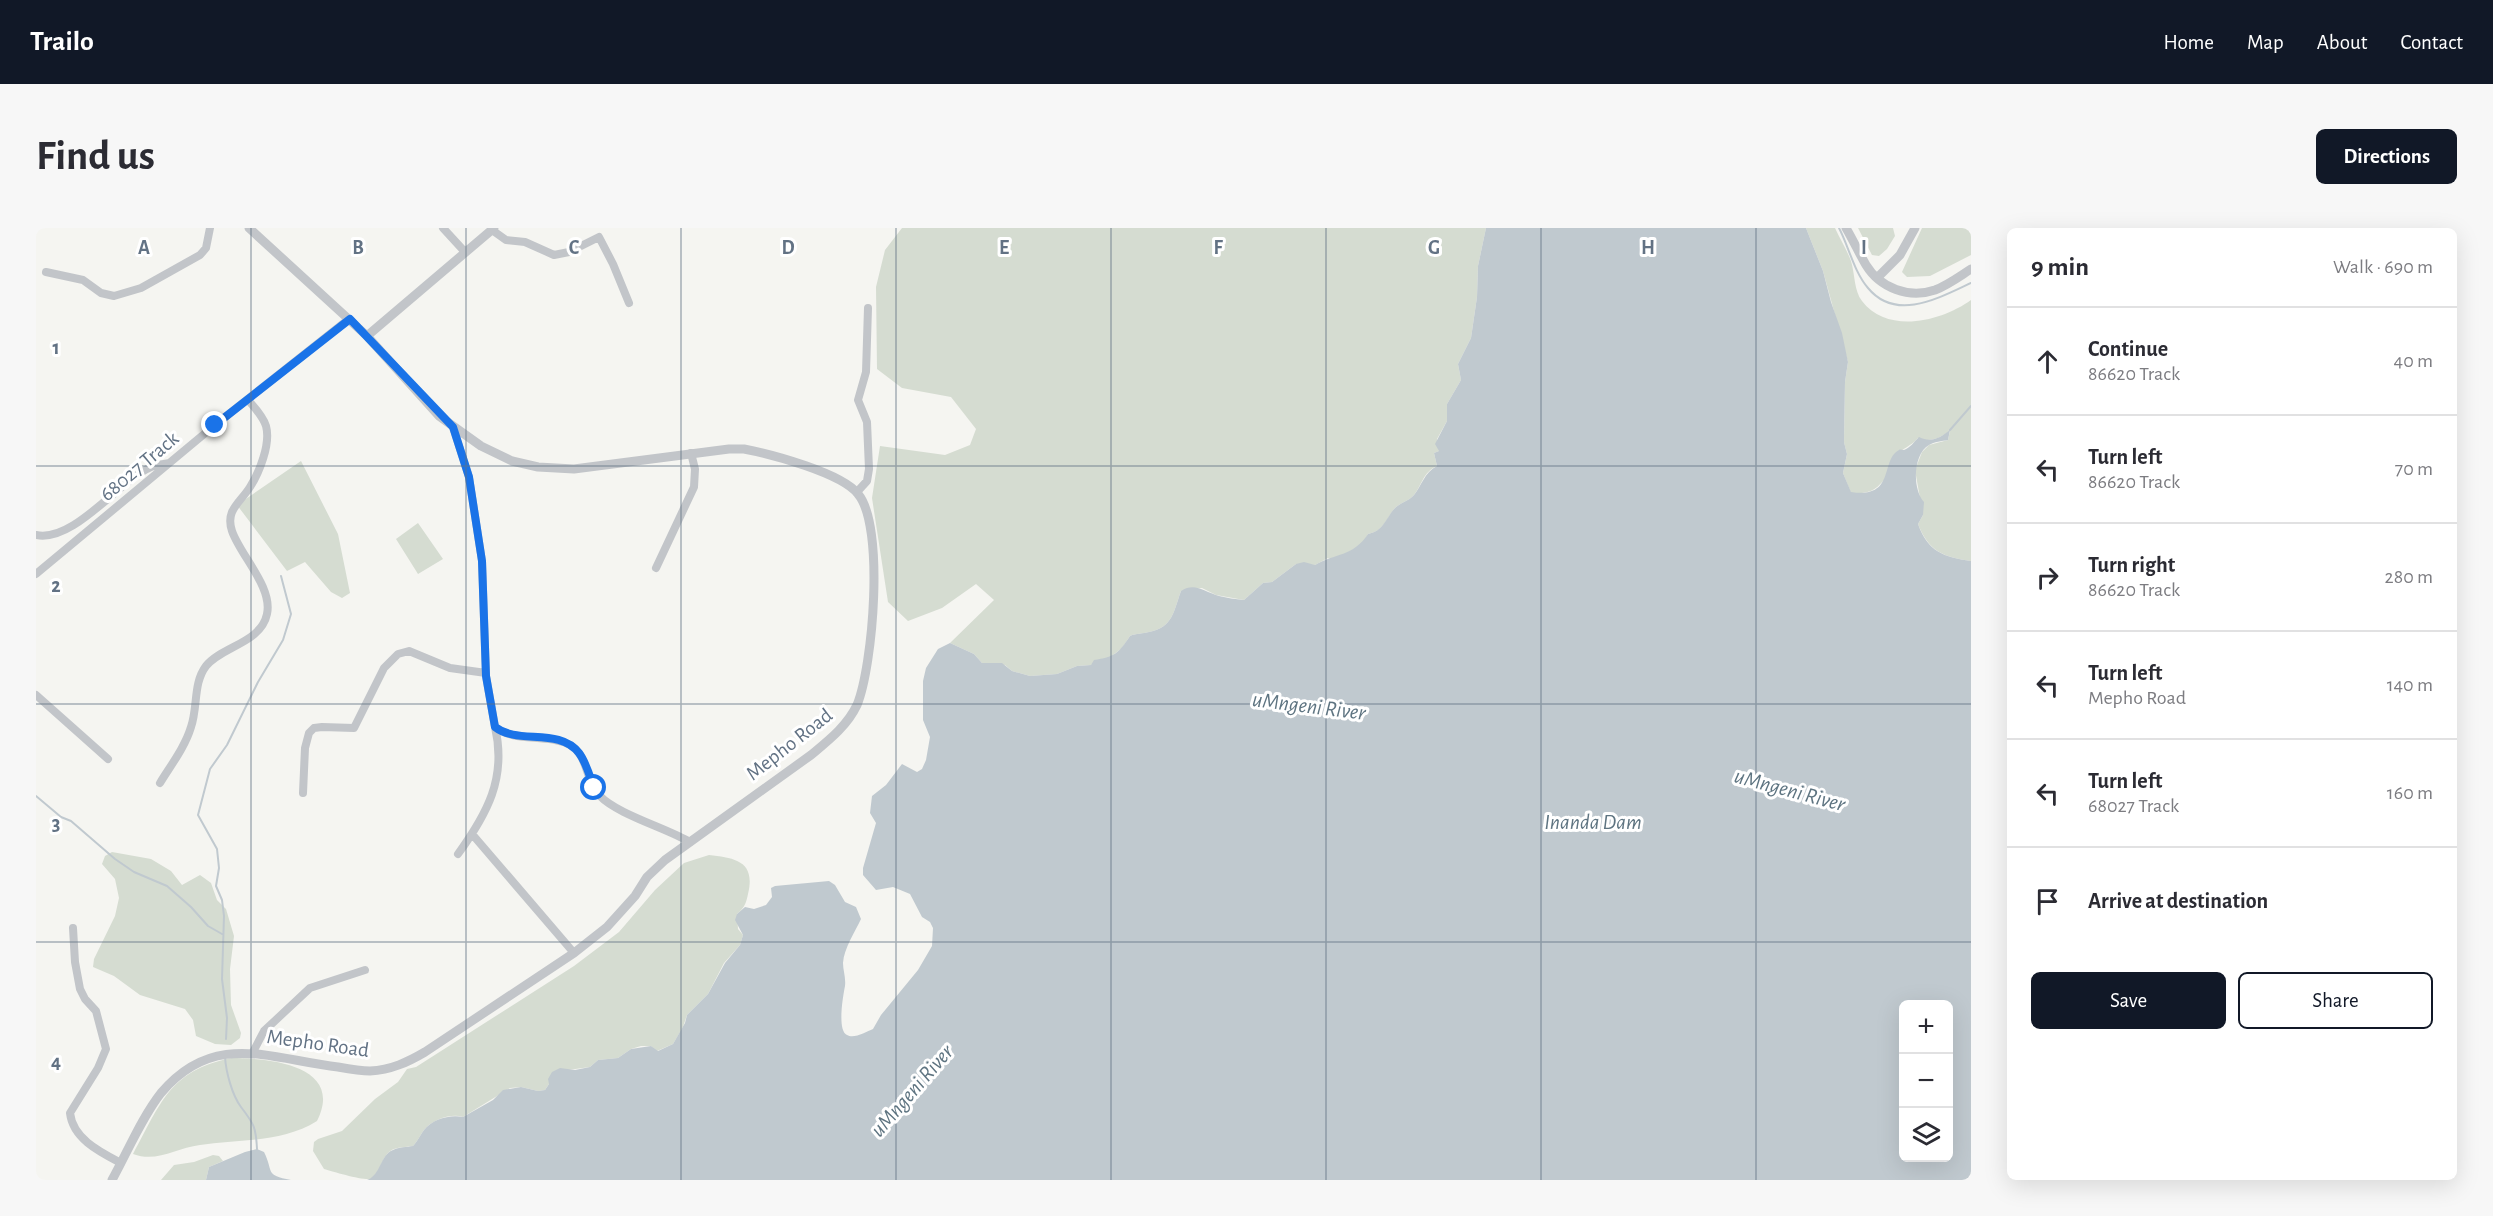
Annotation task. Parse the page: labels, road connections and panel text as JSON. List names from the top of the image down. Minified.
{"streets":{"street":["68027 Track","Mepho Road"]},"water":["uMngeni River","Inanda Dam"],"page":{"header":"Trailo","nav":["Home","Map","About","Contact"],"buttons":["Directions",["Save","Share"]],"title":"Find us","heading":["9 min","Walk · 690 m"],"list":[["Continue","86620 Track","40 m"],["Turn left","86620 Track","70 m"],["Turn right","86620 Track","280 m"],["Turn left","Mepho Road","140 m"],["Turn left","68027 Track","160 m"],"Arrive at destination"],"map_buttons":["+","−"]},"grid":{"columns":["A","B","C","D","E","F","G","H","I"],"rows":["1","2","3","4"]}}
